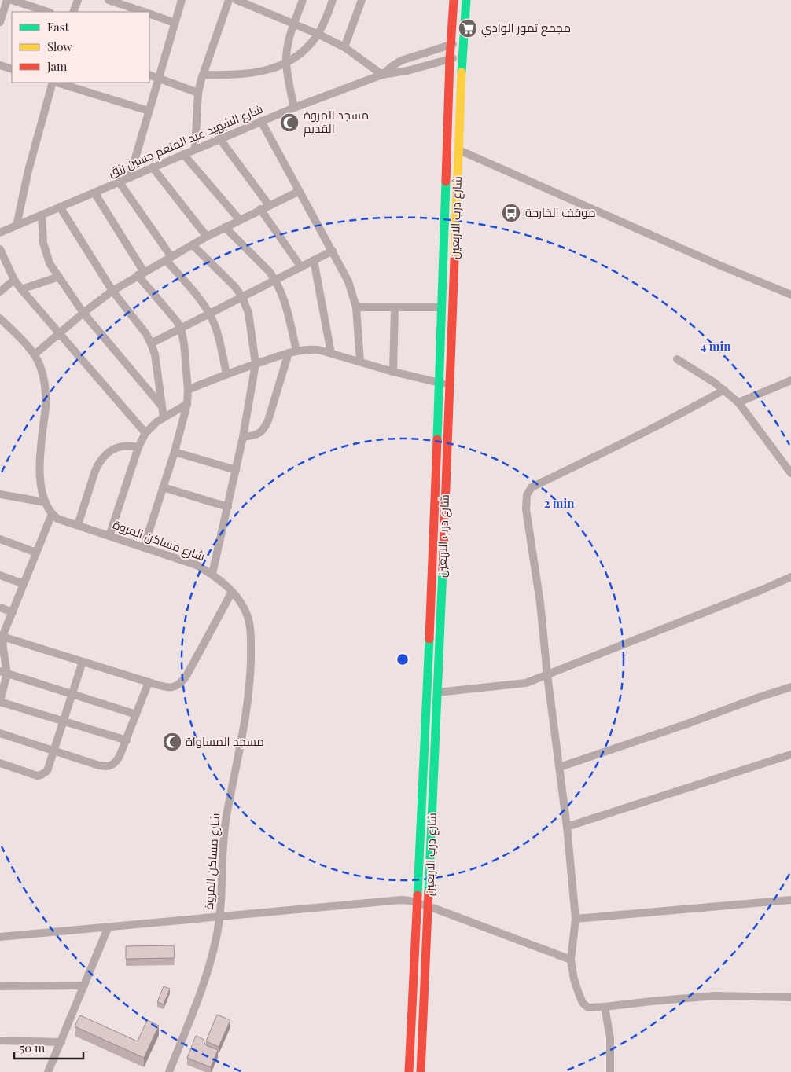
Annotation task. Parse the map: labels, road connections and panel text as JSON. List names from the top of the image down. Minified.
{"streets":{"highway":["شارع درب الاربعين"],"street":["شارع الشهيد عبد المنعم حسين رزق","شارع مساكن المروة"]},"crossings":[["شارع الشهيد عبد المنعم حسين رزق","شارع درب الاربعين"]],"places":{"supermarket":["مجمع تمور الوادي"],"mosque":["مسجد المروة القديم","مسجد المساواة"],"bus stop":["موقف الخارجة"]},"legend":["Fast","Slow","Jam"],"scale_bar":"50 m","rings":["4 min","2 min"]}
